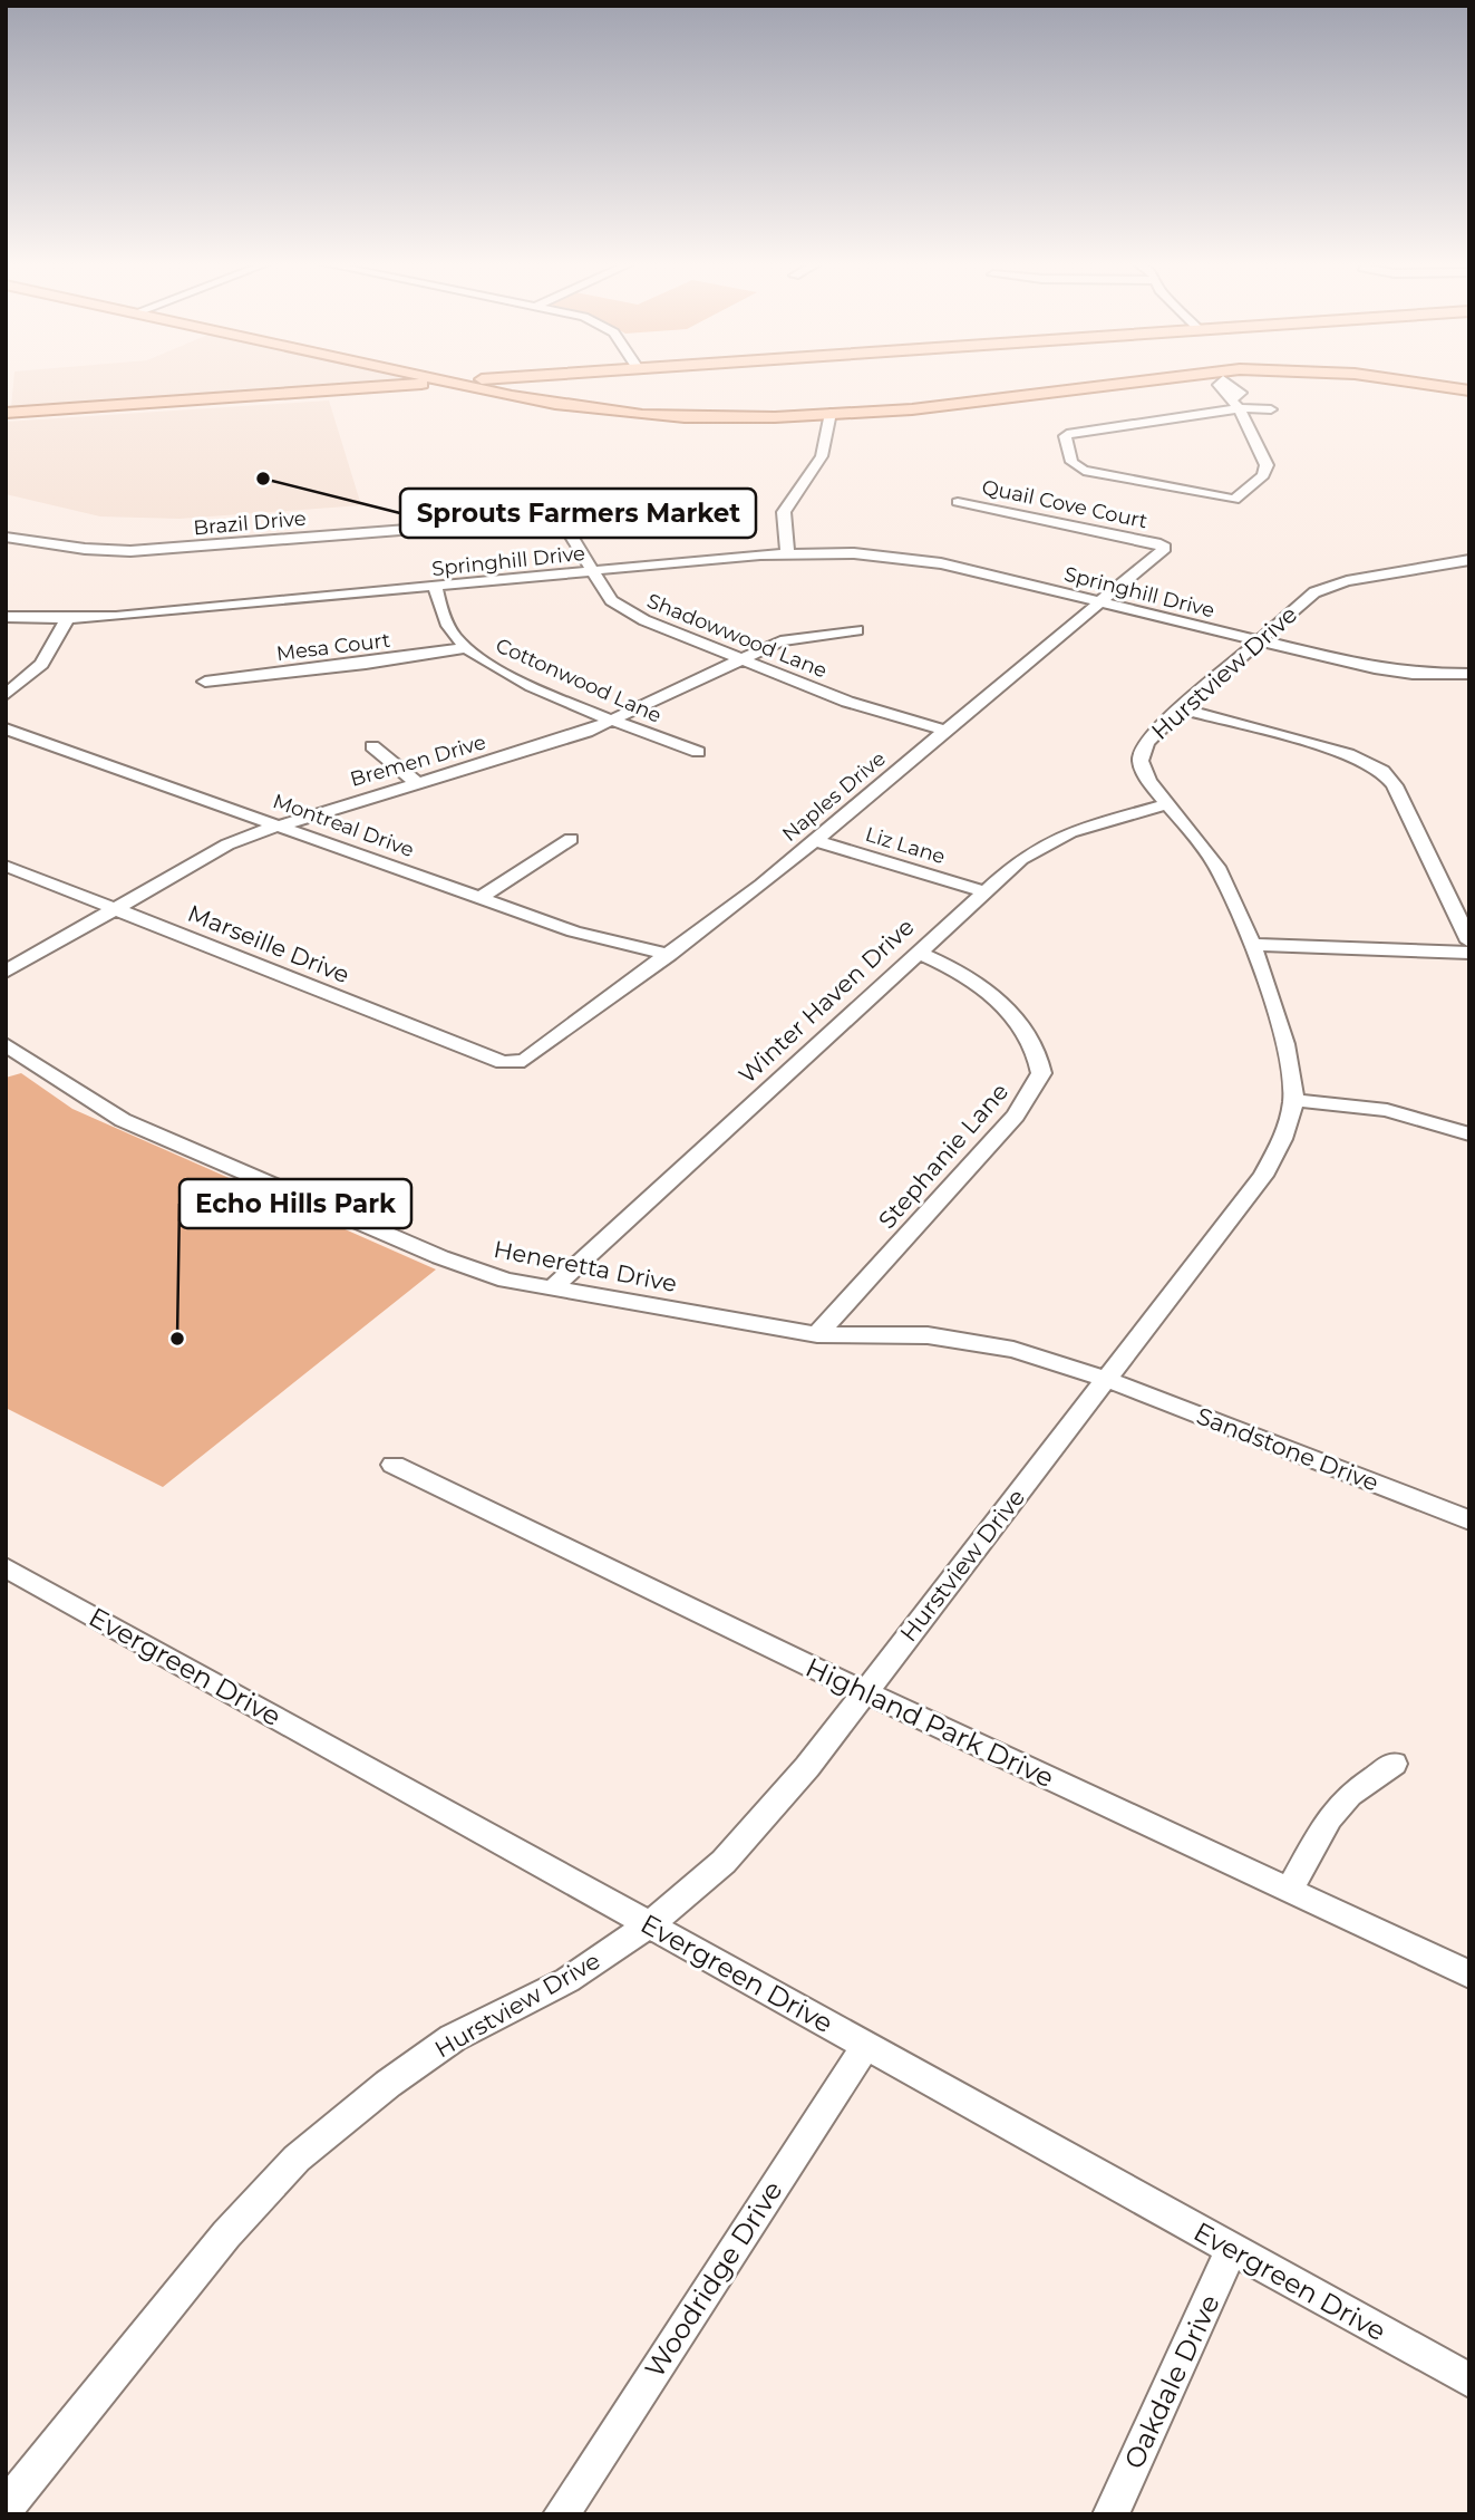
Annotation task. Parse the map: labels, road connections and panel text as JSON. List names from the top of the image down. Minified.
{"streets":{"street":["Quail Cove Court","Brazil Drive","Springhill Drive","Shadowwood Lane","Mesa Court","Hurstview Drive","Cottonwood Lane","Bremen Drive","Naples Drive","Montreal Drive","Liz Lane","Marseille Drive","Winter Haven Drive","Stephanie Lane","Heneretta Drive","Sandstone Drive","Evergreen Drive","Highland Park Drive","Woodridge Drive","Oakdale Drive"]},"crossings":[["Quail Cove Court","Naples Drive"],["Brazil Drive","Shadowwood Lane"],["Springhill Drive","Shadowwood Lane"],["Springhill Drive","Hurstview Drive"],["Springhill Drive","Cottonwood Lane"],["Springhill Drive","Naples Drive"],["Shadowwood Lane","Bremen Drive"],["Shadowwood Lane","Naples Drive"],["Mesa Court","Cottonwood Lane"],["Hurstview Drive","Winter Haven Drive"],["Hurstview Drive","Heneretta Drive"],["Hurstview Drive","Sandstone Drive"],["Hurstview Drive","Evergreen Drive"],["Hurstview Drive","Highland Park Drive"],["Cottonwood Lane","Bremen Drive"],["Bremen Drive","Montreal Drive"],["Bremen Drive","Marseille Drive"],["Naples Drive","Montreal Drive"],["Naples Drive","Liz Lane"],["Naples Drive","Marseille Drive"],["Liz Lane","Winter Haven Drive"],["Winter Haven Drive","Stephanie Lane"],["Winter Haven Drive","Heneretta Drive"],["Stephanie Lane","Heneretta Drive"],["Heneretta Drive","Sandstone Drive"],["Evergreen Drive","Woodridge Drive"],["Evergreen Drive","Oakdale Drive"]],"places":["Sprouts Farmers Market","Echo Hills Park"]}
